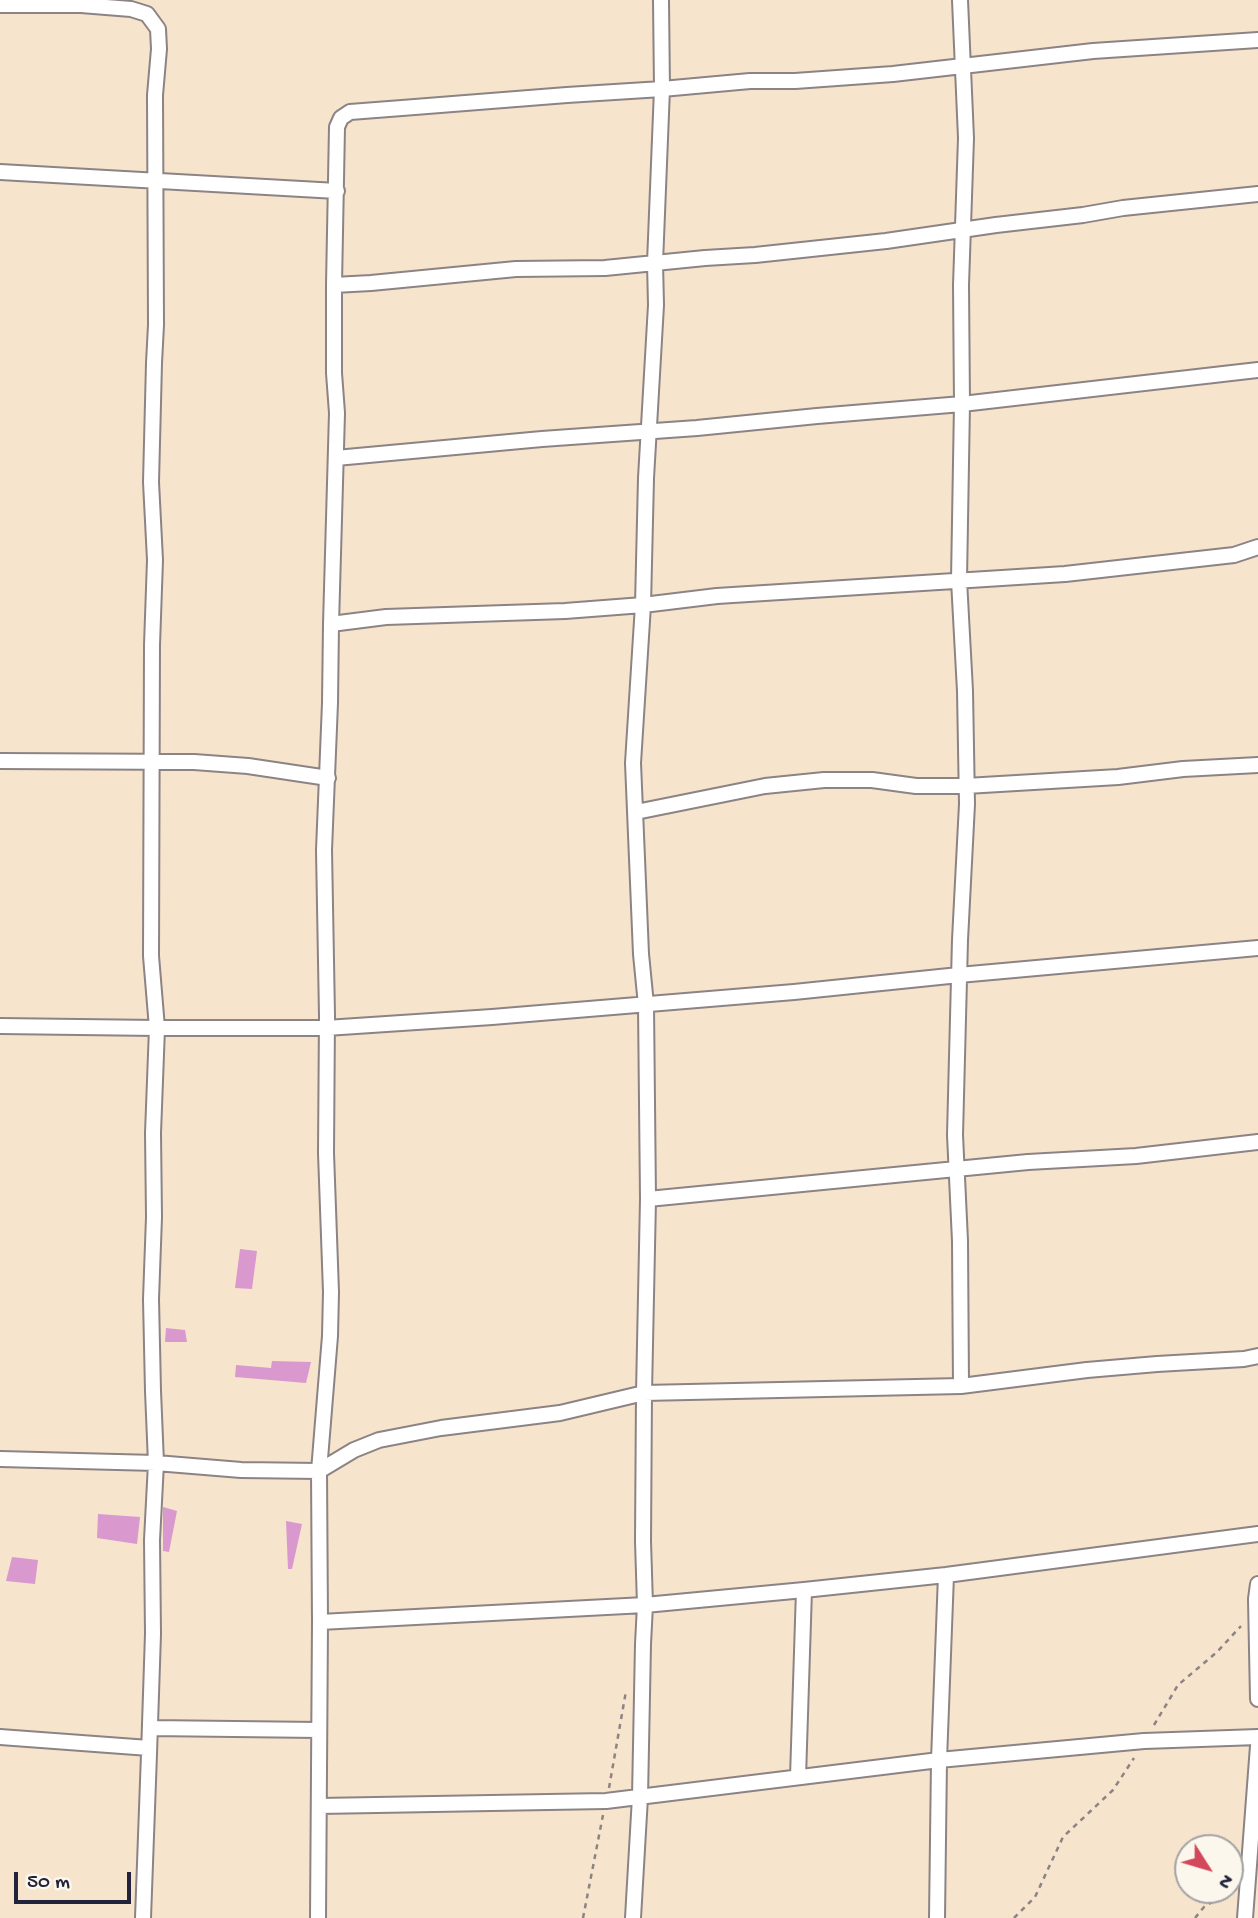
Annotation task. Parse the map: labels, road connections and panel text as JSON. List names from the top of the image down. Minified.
{"scale_bar":"50 m","north":"bottom right"}
